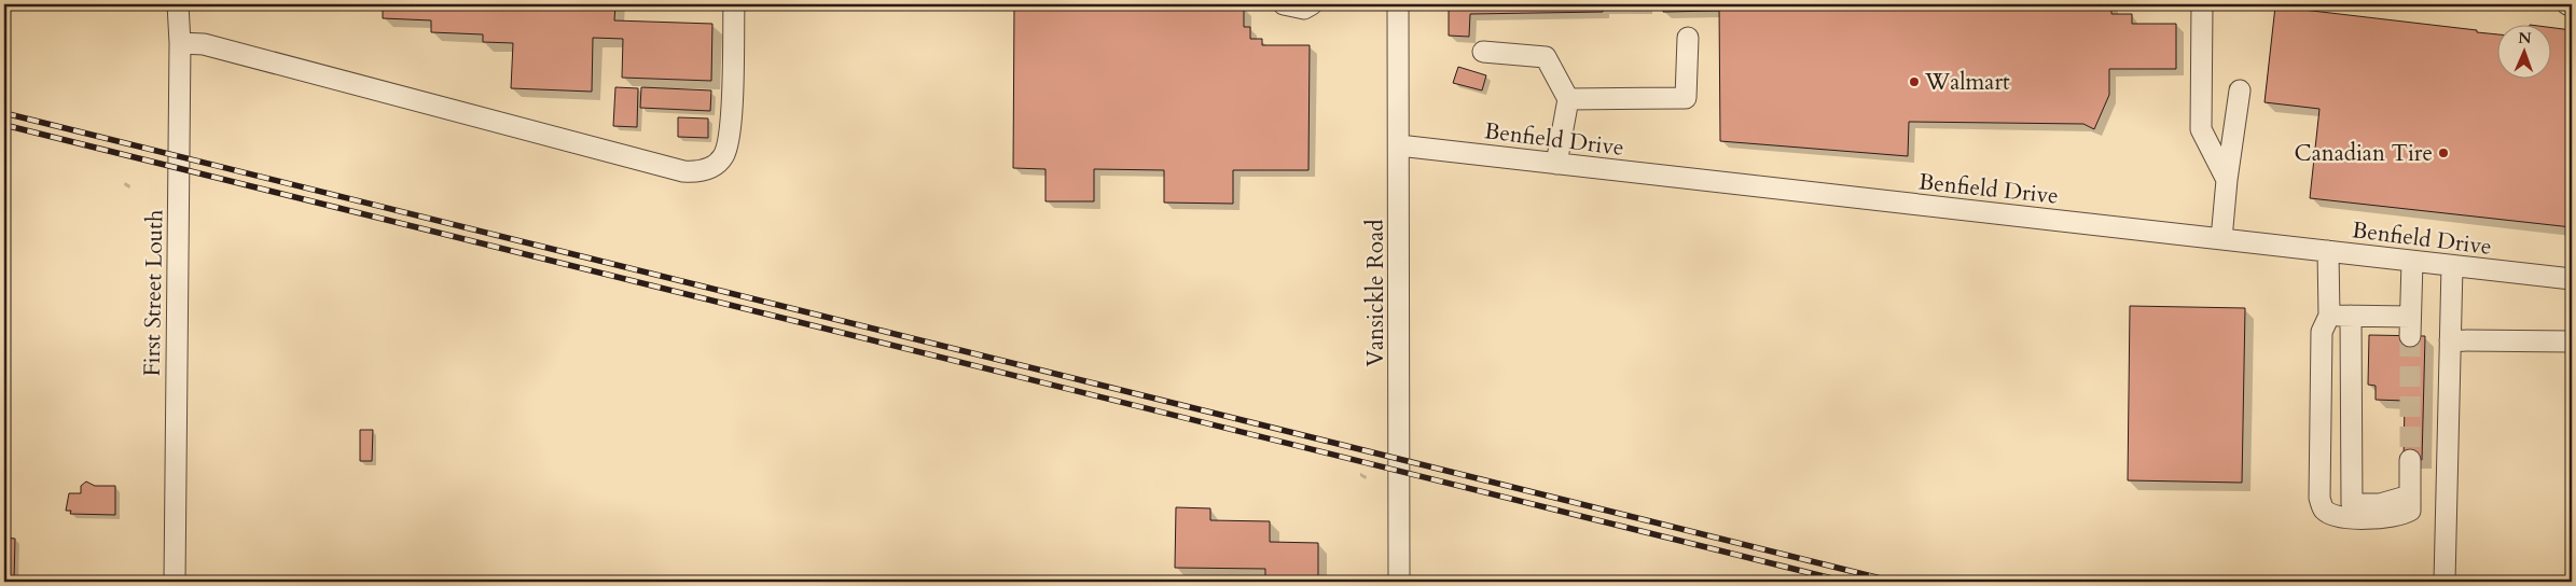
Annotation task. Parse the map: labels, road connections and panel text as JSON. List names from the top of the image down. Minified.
{"streets":{"street":["Benfield Drive","First Street Louth","Vansickle Road"]},"crossings":[["Benfield Drive","Vansickle Road"]],"places":["Walmart","Canadian Tire"],"north":"top"}
